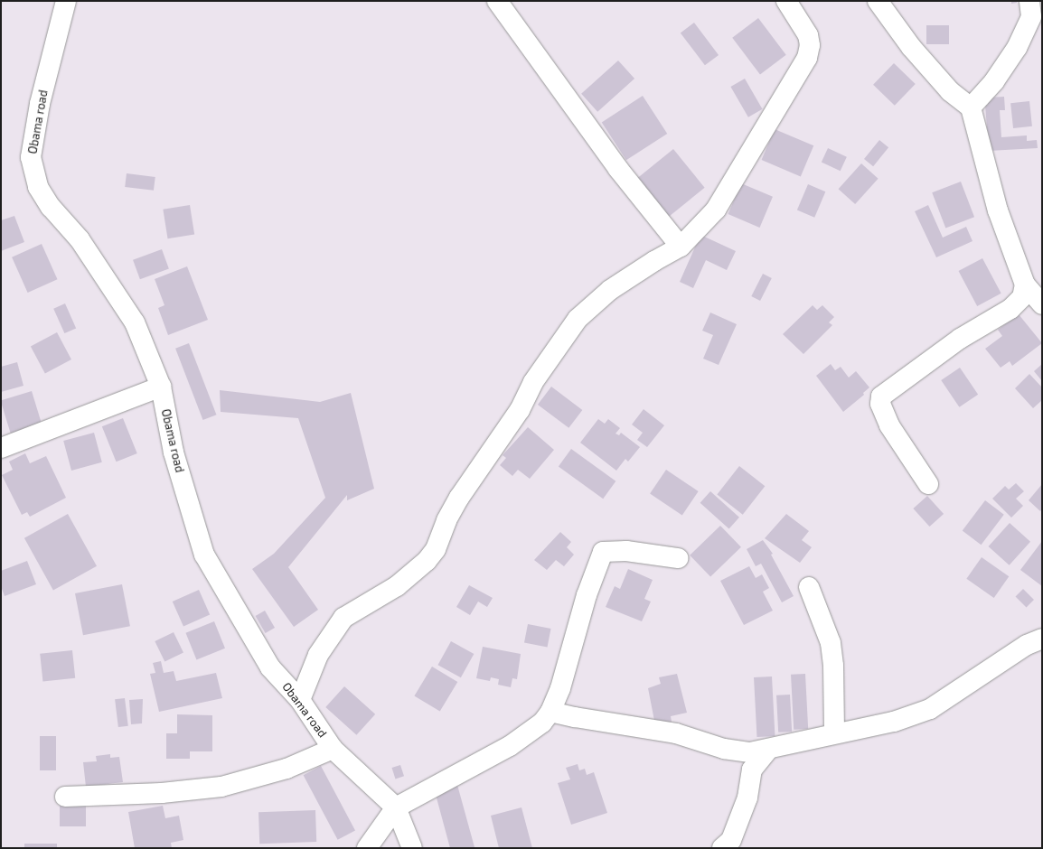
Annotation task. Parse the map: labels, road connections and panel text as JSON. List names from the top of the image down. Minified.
{"streets":{"street":["Obama road"]}}
